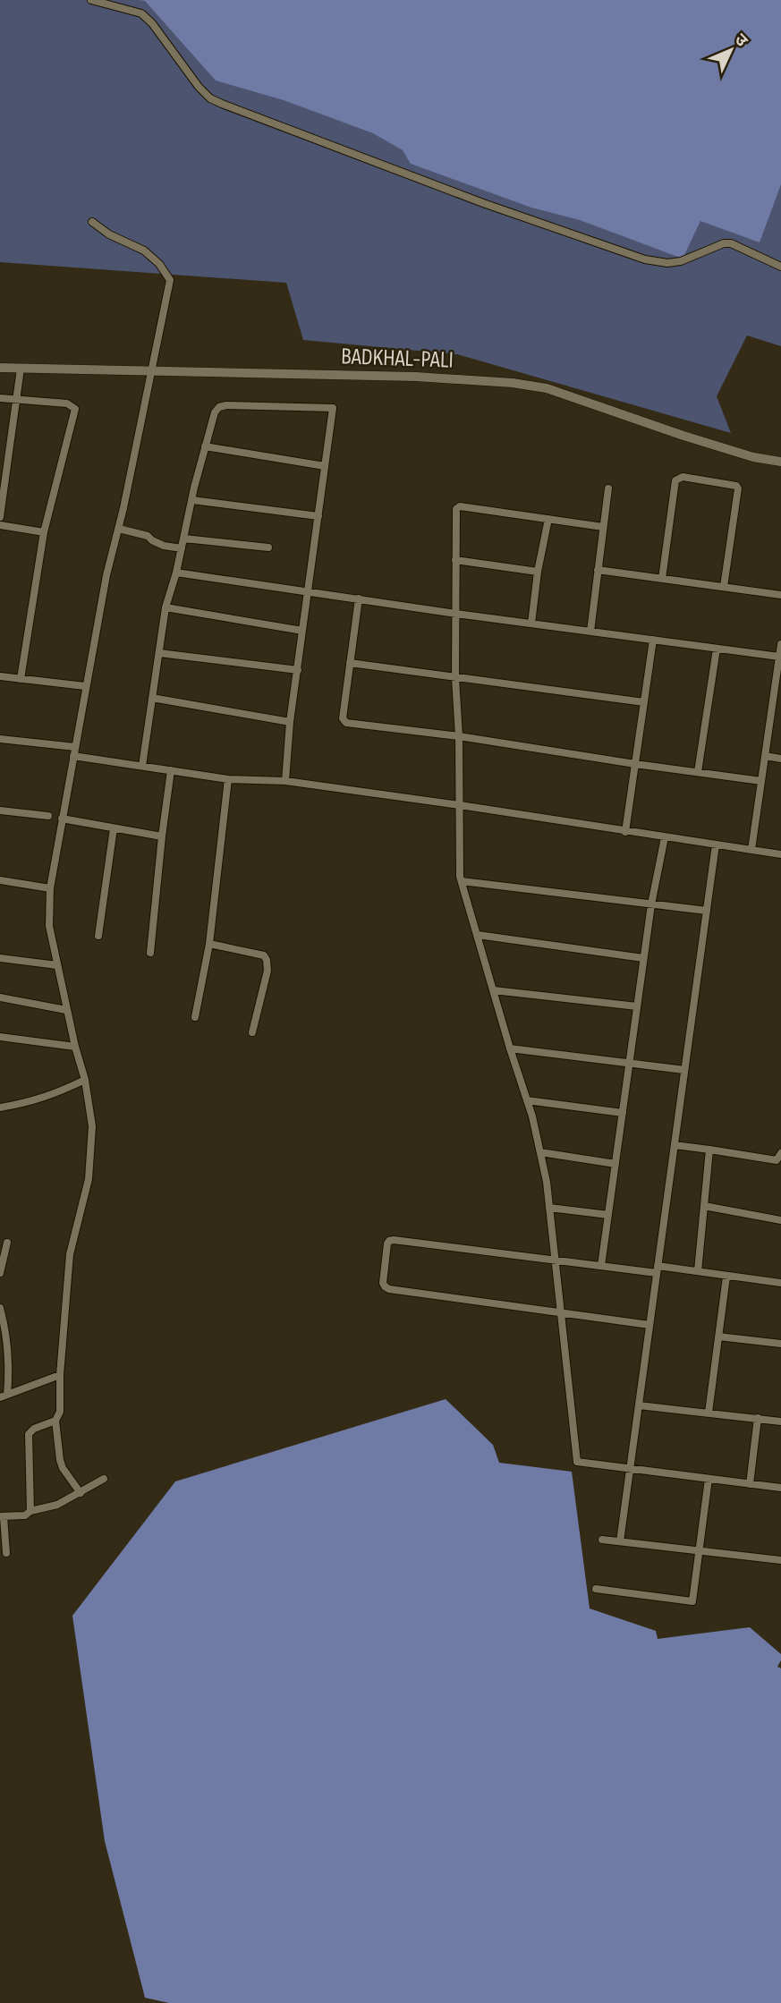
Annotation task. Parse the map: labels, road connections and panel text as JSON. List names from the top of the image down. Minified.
{"streets":{"street":["BADKHAL-PALI"]},"north":"top right"}
